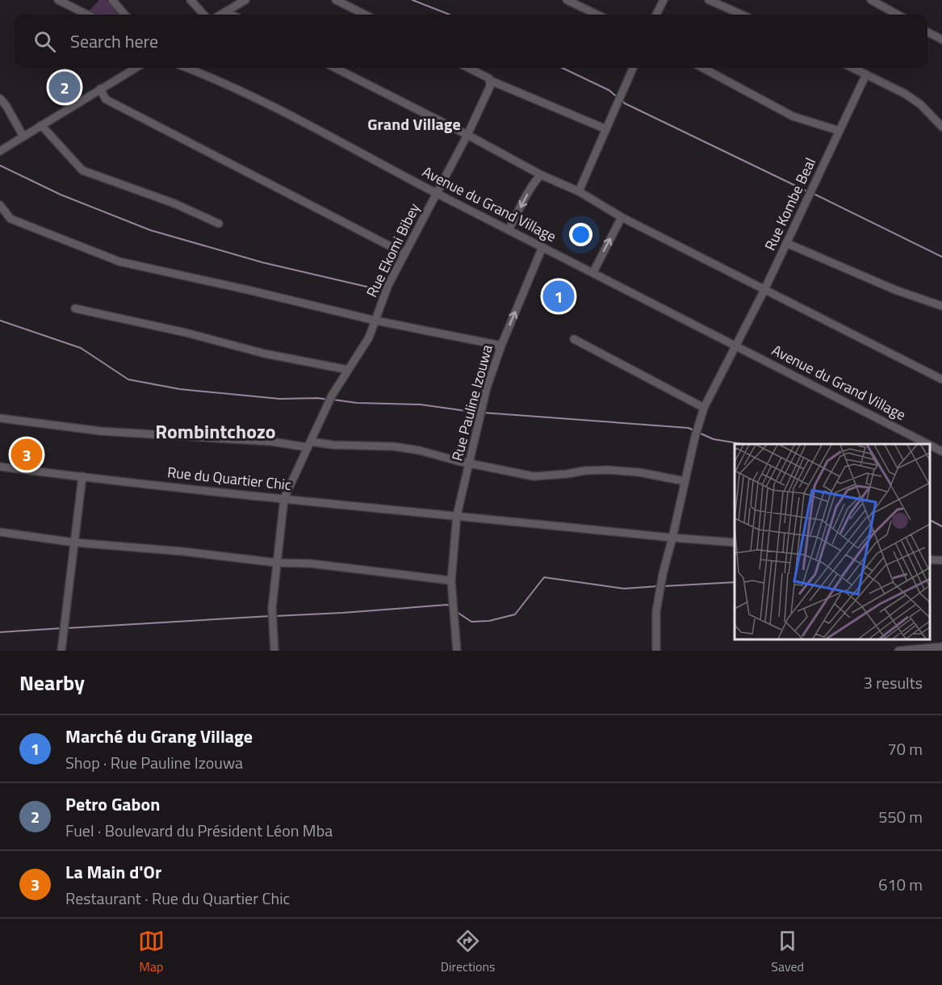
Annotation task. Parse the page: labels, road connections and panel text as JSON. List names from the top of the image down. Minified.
{"streets":{"street":["Avenue du Grand Village","Rue Kombe Beal","Rue Ekomi Bibey","Rue Pauline Izouwa","Rue du Quartier Chic"]},"crossings":[["Avenue du Grand Village","Rue Kombe Beal"],["Avenue du Grand Village","Rue Ekomi Bibey"],["Avenue du Grand Village","Rue Pauline Izouwa"],["Rue Kombe Beal","Rue du Quartier Chic"],["Rue Ekomi Bibey","Rue du Quartier Chic"],["Rue Pauline Izouwa","Rue du Quartier Chic"]],"districts":["Grand Village","Rombintchozo"],"page":{"search":"Search here","pins":["2","1","3"],"heading":["Nearby","3 results"],"list":[{"mark":"1","name":"Marché du Grang Village","note":"Shop · Rue Pauline Izouwa","value":"70 m"},{"mark":"2","name":"Petro Gabon","note":"Fuel · Boulevard du Président Léon Mba","value":"550 m"},{"mark":"3","name":"La Main d'Or","note":"Restaurant · Rue du Quartier Chic","value":"610 m"}],"nav":["Map","Directions","Saved"]}}
